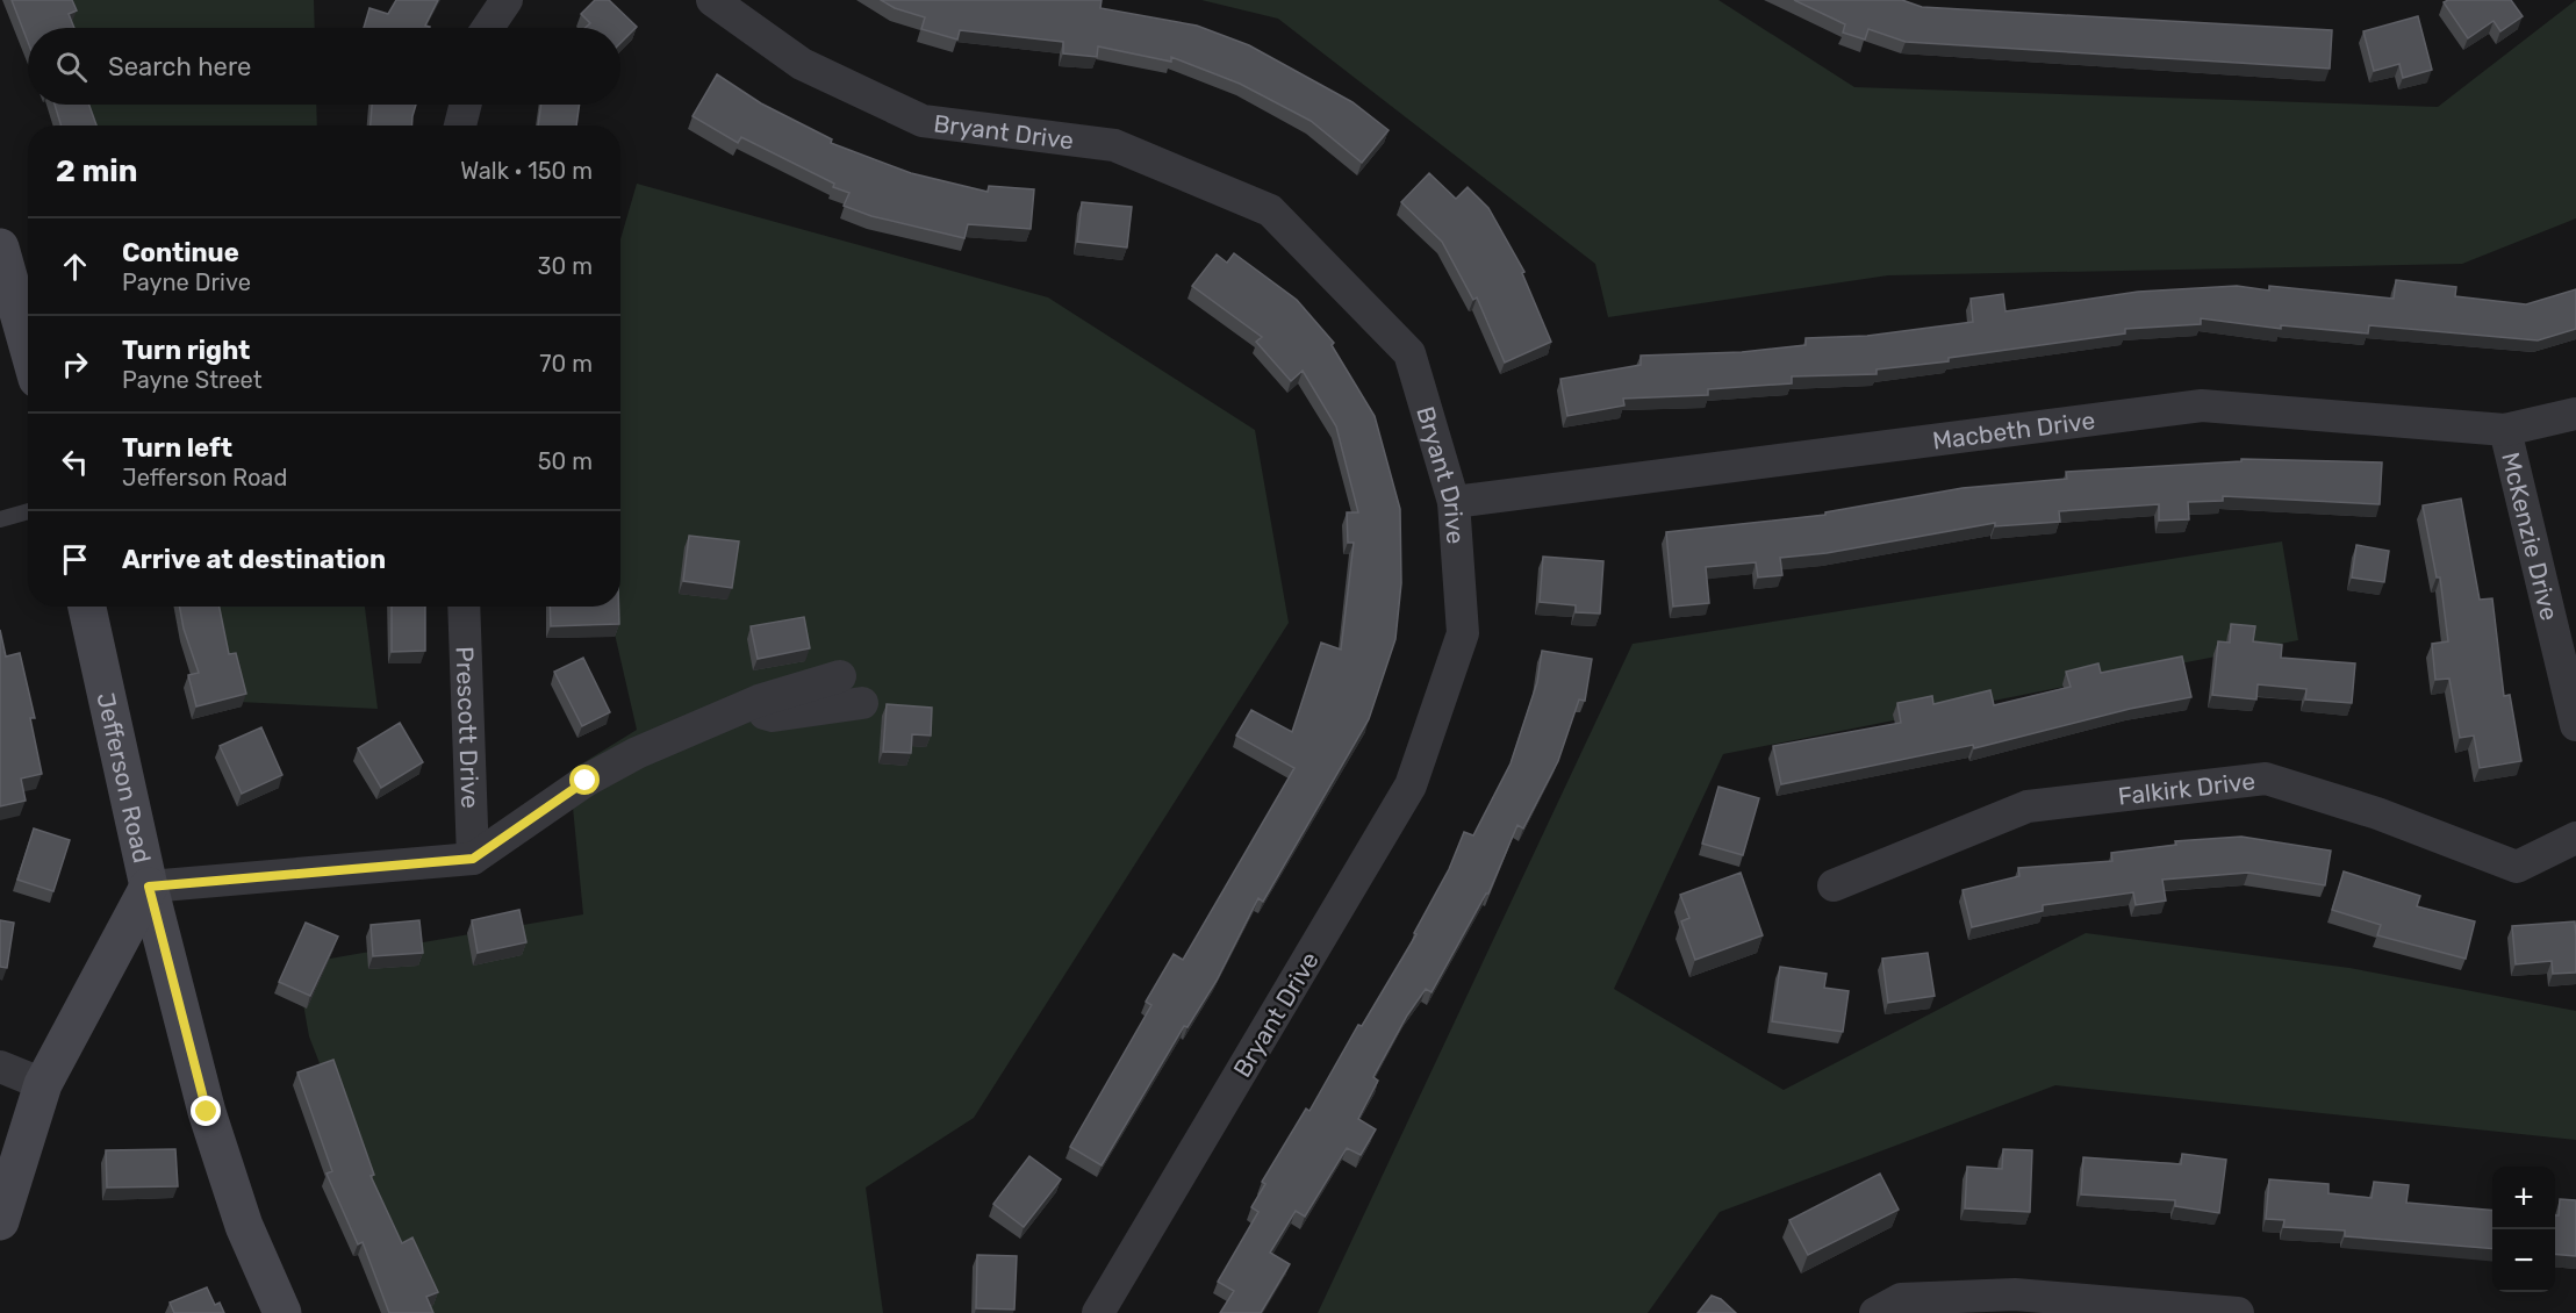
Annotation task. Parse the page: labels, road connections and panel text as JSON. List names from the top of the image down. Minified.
{"streets":{"street":["Bryant Drive","Macbeth Drive","McKenzie Drive","Prescott Drive","Jefferson Road","Falkirk Drive"]},"crossings":[["Bryant Drive","Macbeth Drive"],["Macbeth Drive","McKenzie Drive"]],"page":{"search":"Search here","heading":["2 min","Walk · 150 m"],"list":[["Continue","Payne Drive","30 m"],["Turn right","Payne Street","70 m"],["Turn left","Jefferson Road","50 m"],"Arrive at destination"],"map_buttons":["+","−"]}}
